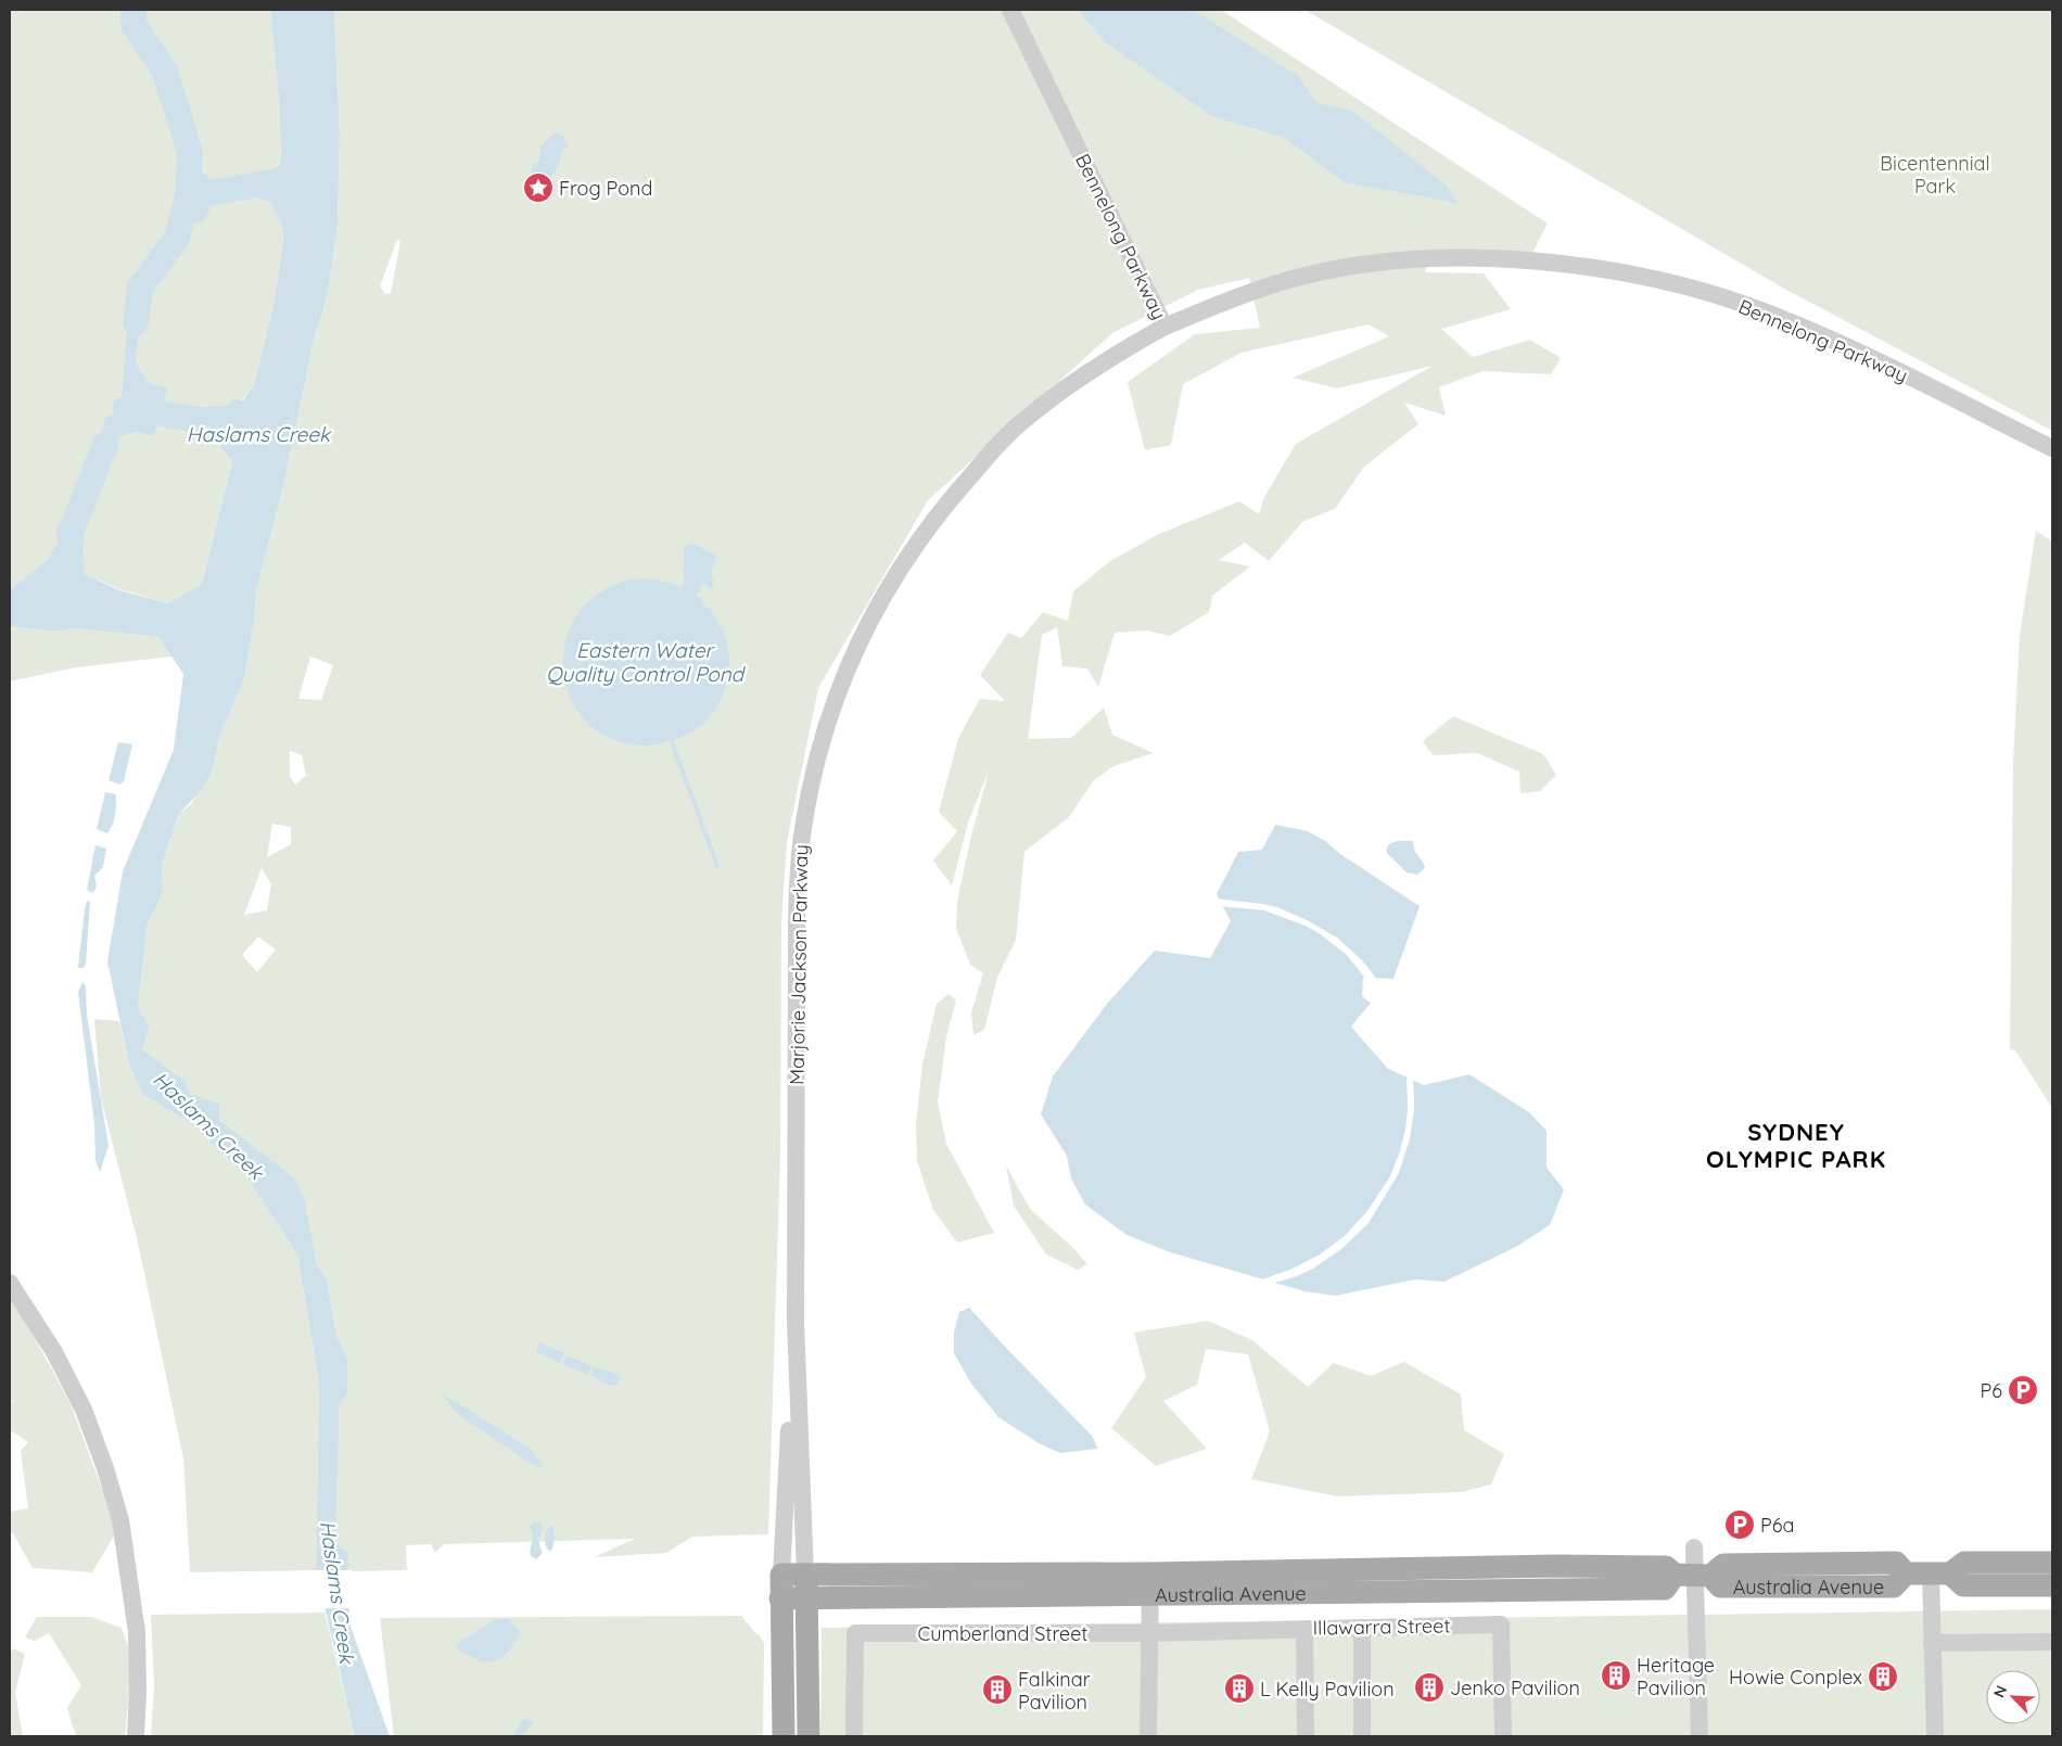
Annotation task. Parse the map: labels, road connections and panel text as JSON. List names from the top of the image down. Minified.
{"streets":{"main road":["Australia Avenue"],"street":["Bennelong Parkway","Marjorie Jackson Parkway","Illawarra Street","Cumberland Street"]},"crossings":[["Bennelong Parkway","Marjorie Jackson Parkway"],["Marjorie Jackson Parkway","Australia Avenue"],["Illawarra Street","Cumberland Street"]],"districts":["SYDNEY OLYMPIC PARK"],"water":["Haslams Creek","Eastern Water Quality Control Pond"],"parks":["Bicentennial Park"],"places":{"place":["Frog Pond"],"parking":["P6","P6a"],"building":["Heritage Pavilion","Howie Conplex","Jenko Pavilion","L Kelly Pavilion","Falkinar Pavilion"]},"north":"top left"}
